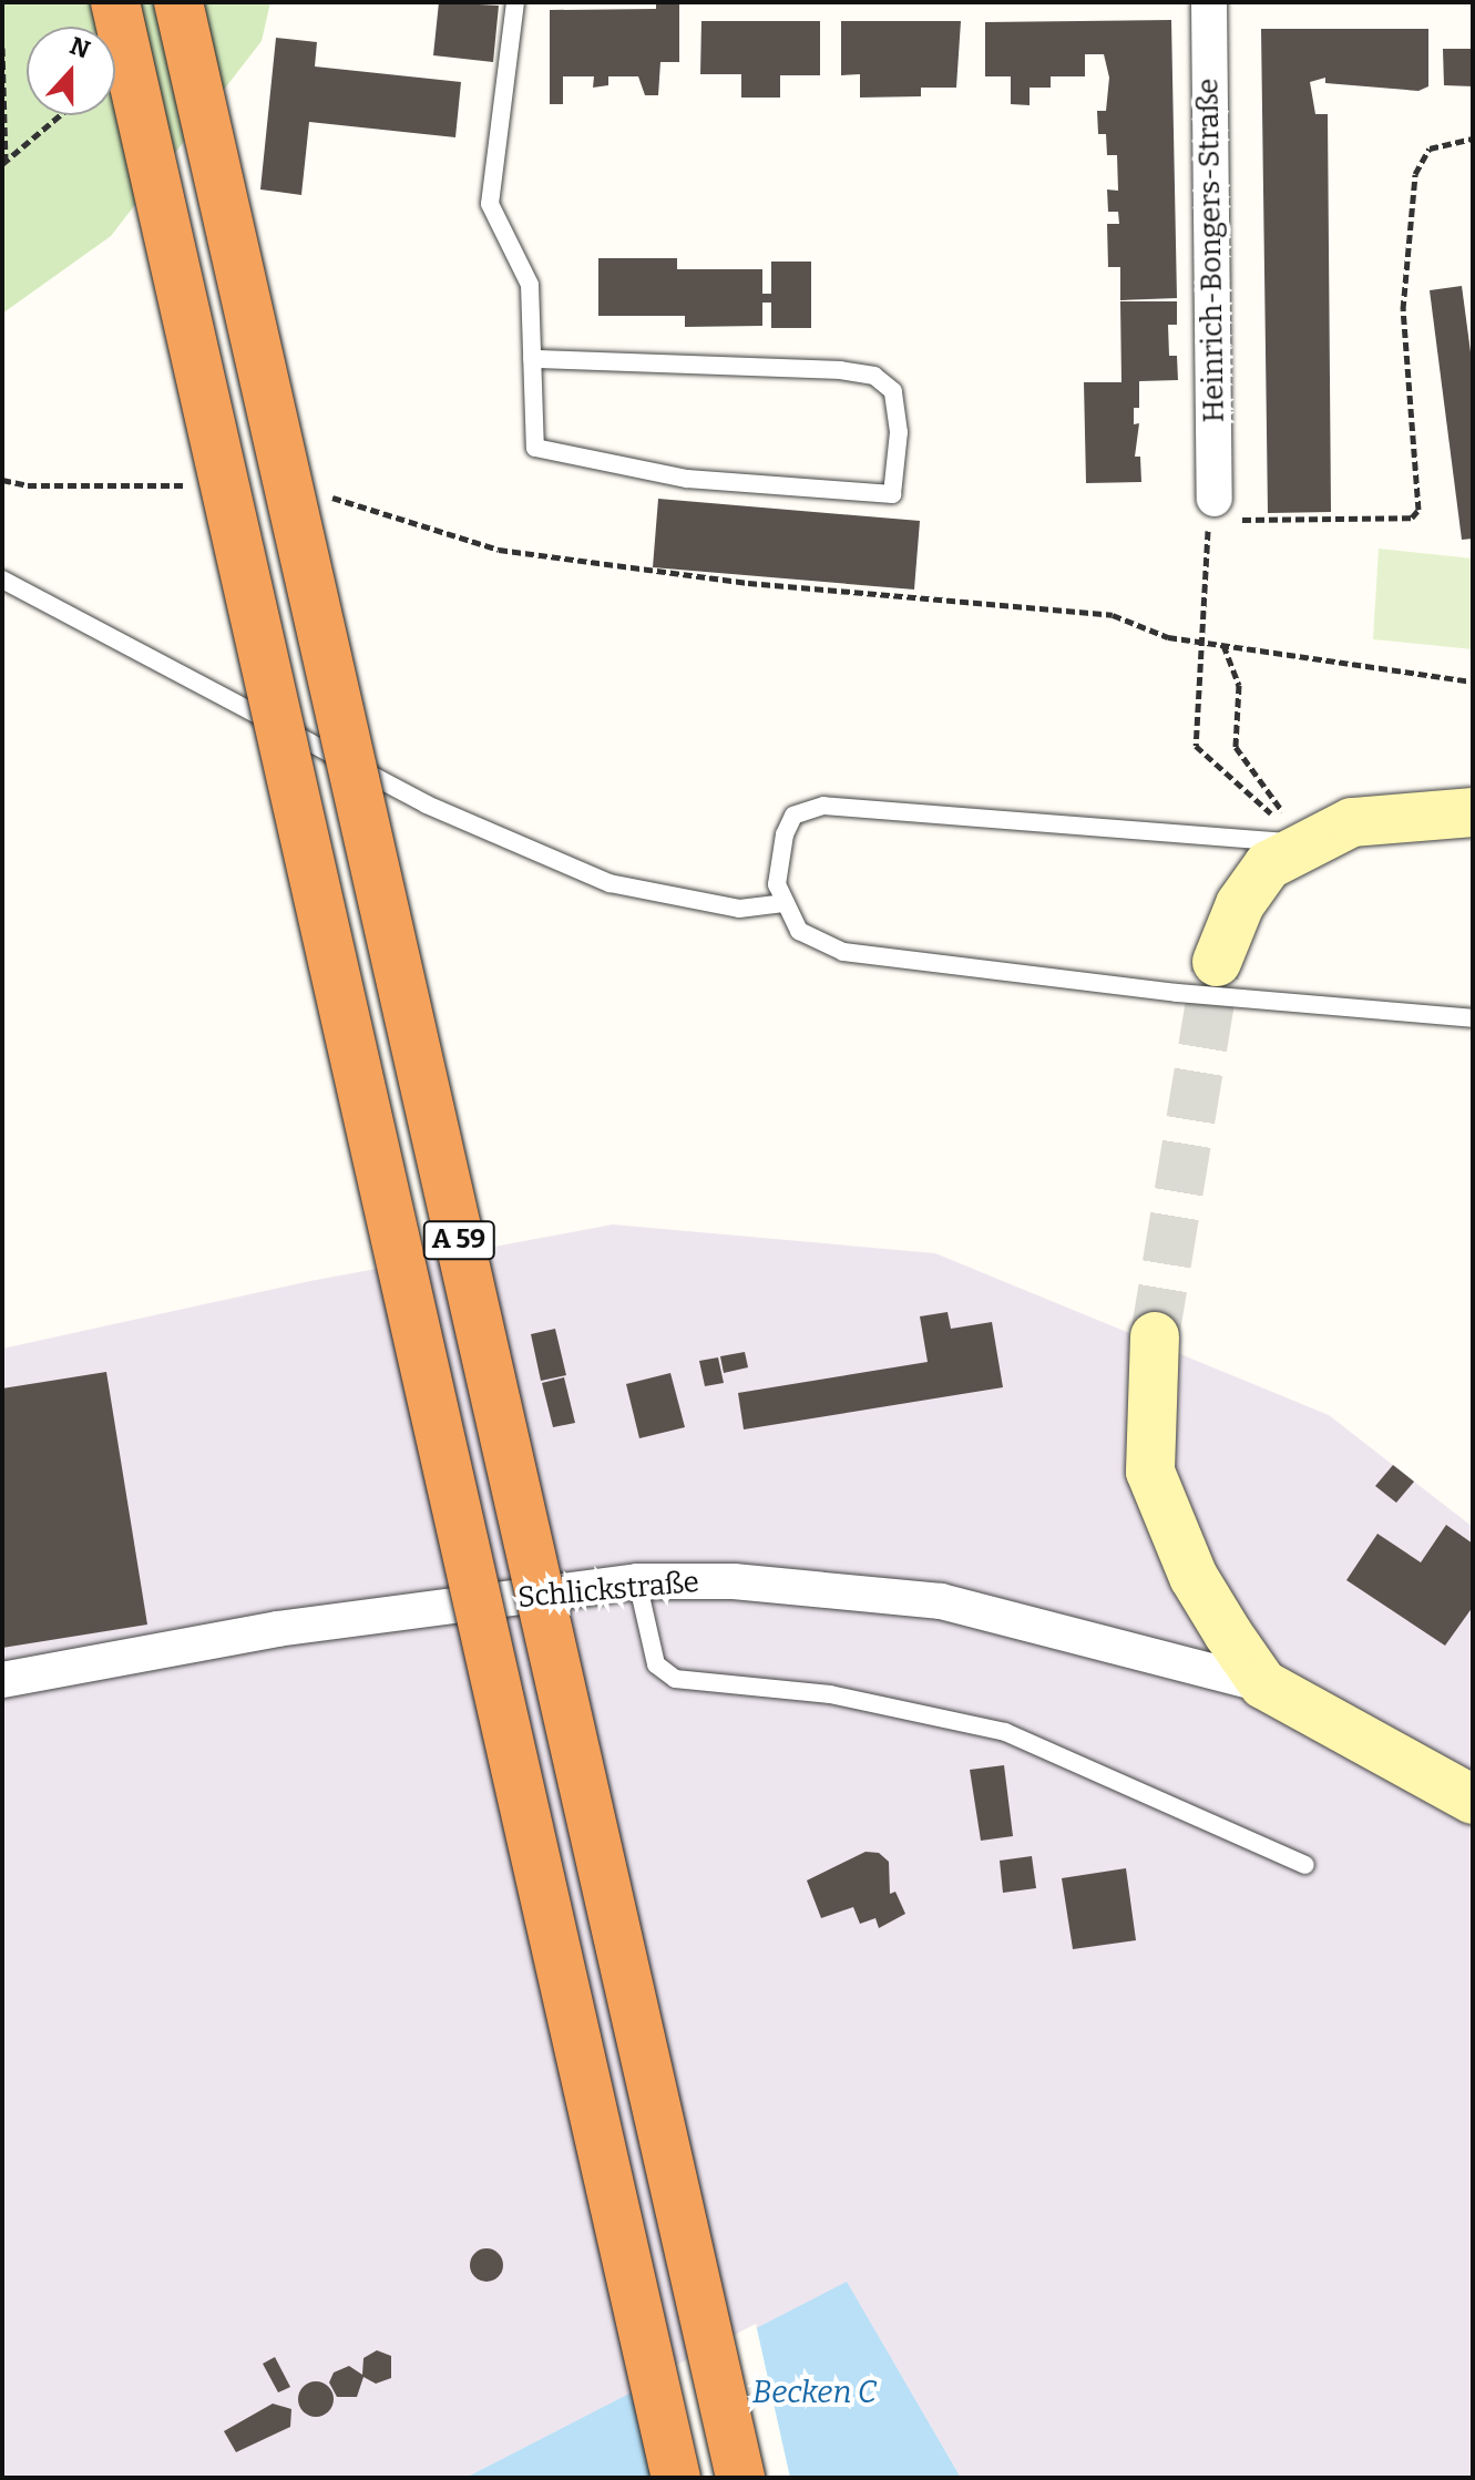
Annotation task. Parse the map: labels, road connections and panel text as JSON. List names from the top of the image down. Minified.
{"streets":{"highway":["A 59"],"street":["Heinrich-Bongers-Straße","Schlickstraße"]},"water":["Becken C"],"north":"top"}
